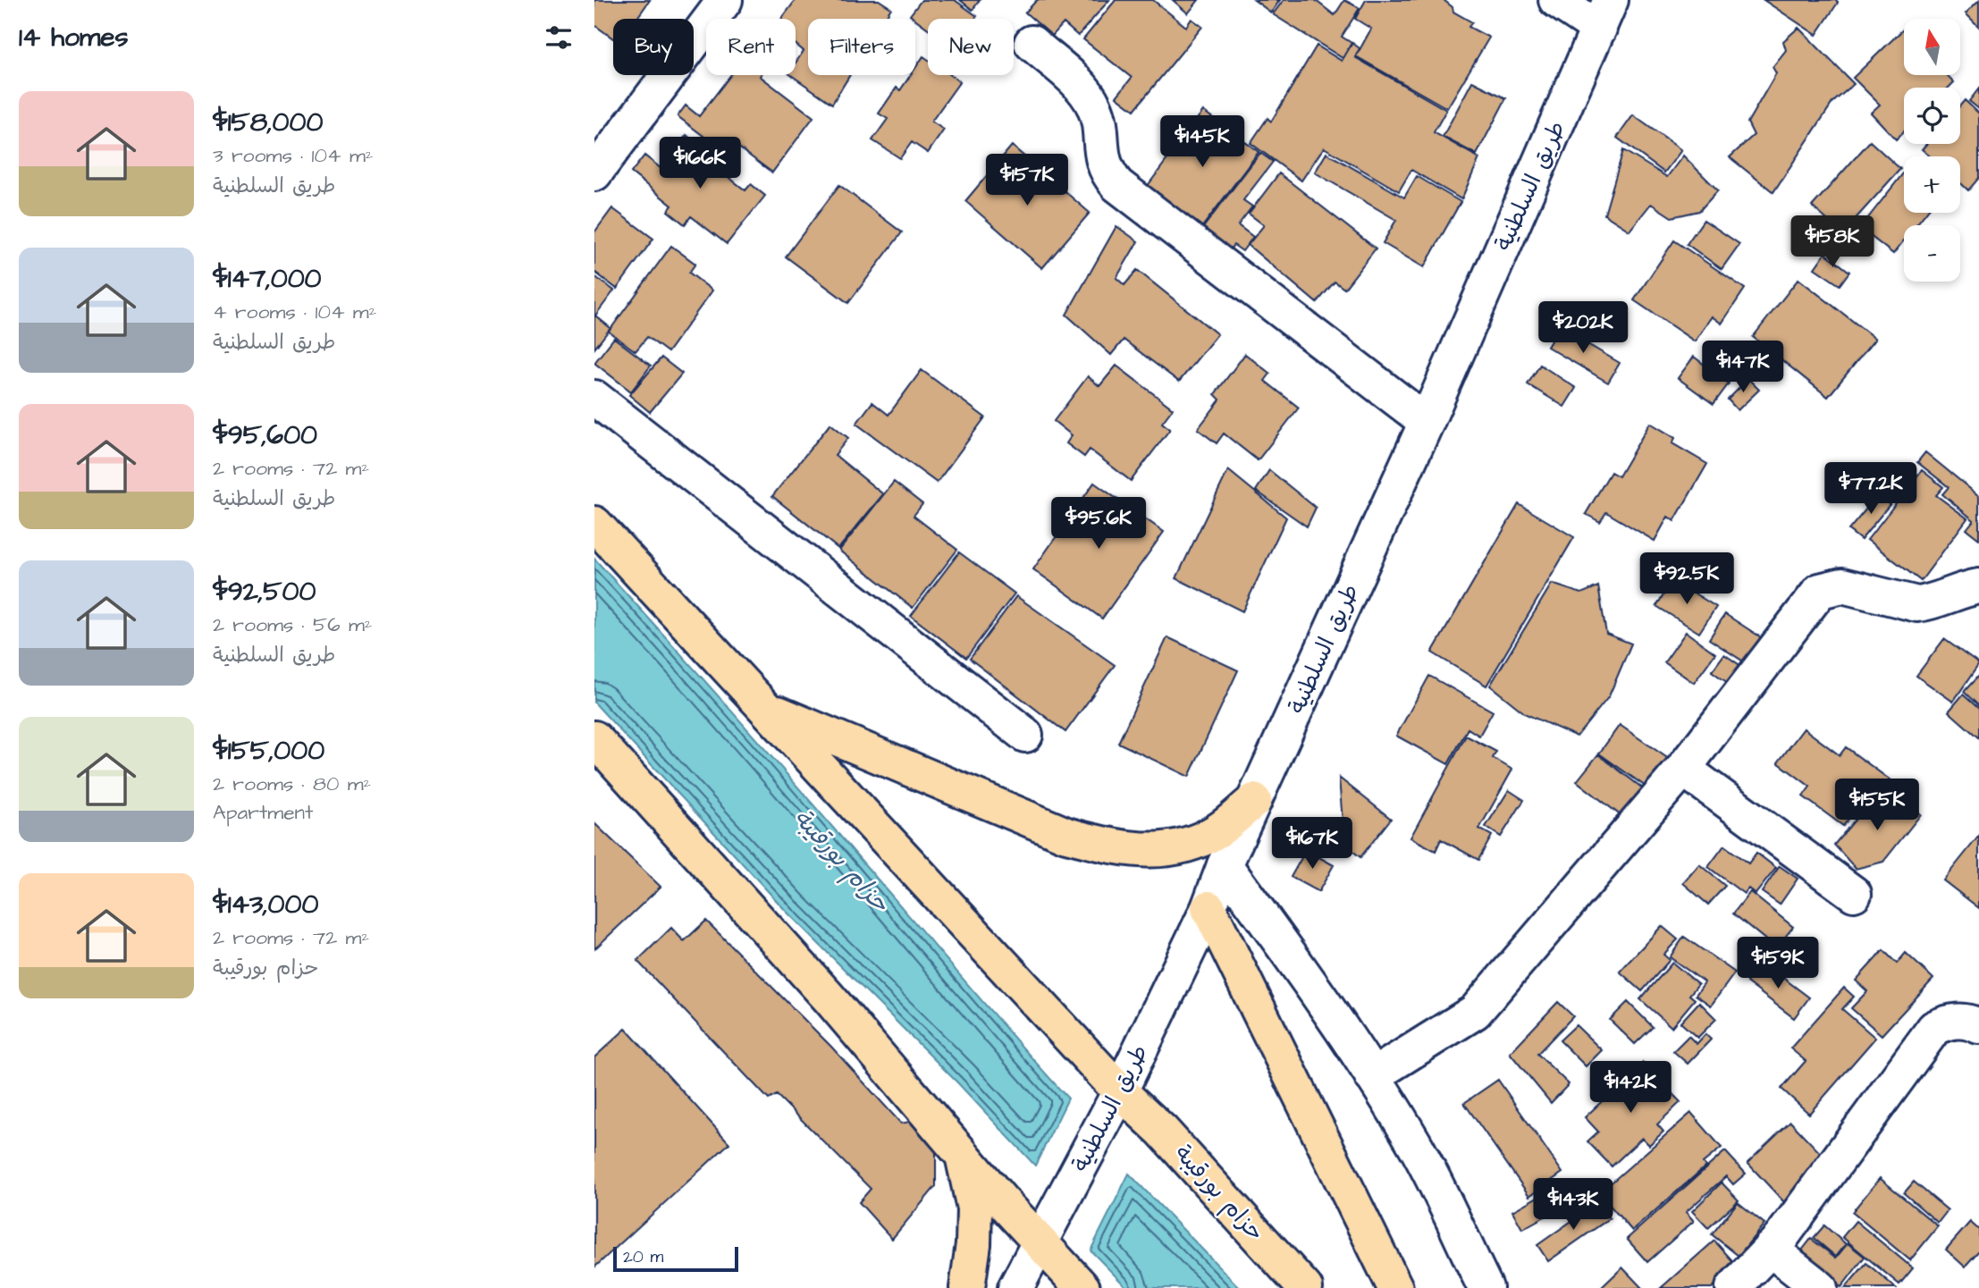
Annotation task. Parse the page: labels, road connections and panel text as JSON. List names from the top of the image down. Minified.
{"streets":{"highway":["حزام بورقيبة"],"street":["طريق السلطنية"]},"crossings":[["طريق السلطنية","حزام بورقيبة"]],"water":["حزام بورقيبة"],"scale_bar":"20 m","north":"top","page":{"heading":"14 homes","map_buttons":["+","−"],"chip":["Buy","Rent","Filters","New"],"list":[{"name":"$158,000","note":"3 rooms · 104 m² · طريق السلطنية"},{"name":"$147,000","note":"4 rooms · 104 m² · طريق السلطنية"},{"name":"$95,600","note":"2 rooms · 72 m² · طريق السلطنية"},{"name":"$92,500","note":"2 rooms · 56 m² · طريق السلطنية"},{"name":"$155,000","note":"2 rooms · 80 m² · Apartment"},{"name":"$143,000","note":"2 rooms · 72 m² · حزام بورقيبة"}],"price":["$145K","$166K","$157K","$158K","$202K","$147K","$77.2K","$95.6K","$92.5K","$155K","$167K","$159K","$142K","$143K"],"scale":"20 m"}}
